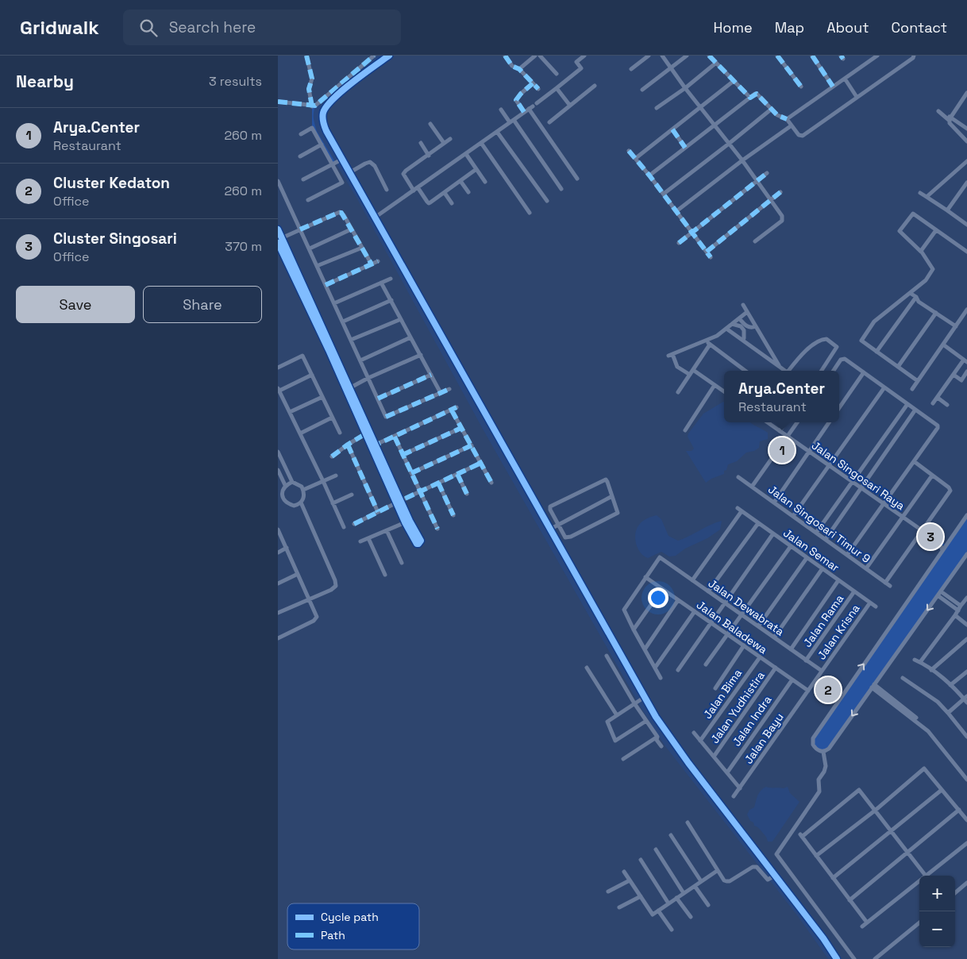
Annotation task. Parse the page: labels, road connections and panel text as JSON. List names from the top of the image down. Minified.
{"streets":{"street":["Jalan Singosari Raya","Jalan Singosari Timur 9","Jalan Semar","Jalan Dewabrata","Jalan Rama","Jalan Baladewa","Jalan Krisna","Jalan Bima","Jalan Yudhistira","Jalan Indra","Jalan Bayu"]},"crossings":[["Jalan Semar","Jalan Rama"],["Jalan Semar","Jalan Krisna"],["Jalan Dewabrata","Jalan Rama"],["Jalan Dewabrata","Jalan Baladewa"],["Jalan Dewabrata","Jalan Krisna"],["Jalan Baladewa","Jalan Bima"],["Jalan Baladewa","Jalan Yudhistira"],["Jalan Baladewa","Jalan Indra"],["Jalan Baladewa","Jalan Bayu"],["Jalan Krisna","Jalan Bayu"]],"legend":["Cycle path","Path"],"page":{"header":"Gridwalk","search":"Search here","nav":["Home","Map","About","Contact"],"heading":["Nearby","3 results"],"list":[{"mark":"1","name":"Arya.Center","note":"Restaurant","value":"260 m"},{"mark":"2","name":"Cluster Kedaton","note":"Office","value":"260 m"},{"mark":"3","name":"Cluster Singosari","note":"Office","value":"370 m"}],"buttons":["Save","Share"],"popup":["Arya.Center","Restaurant"],"pins":["1","3","2"],"map_buttons":["+","−"]}}
